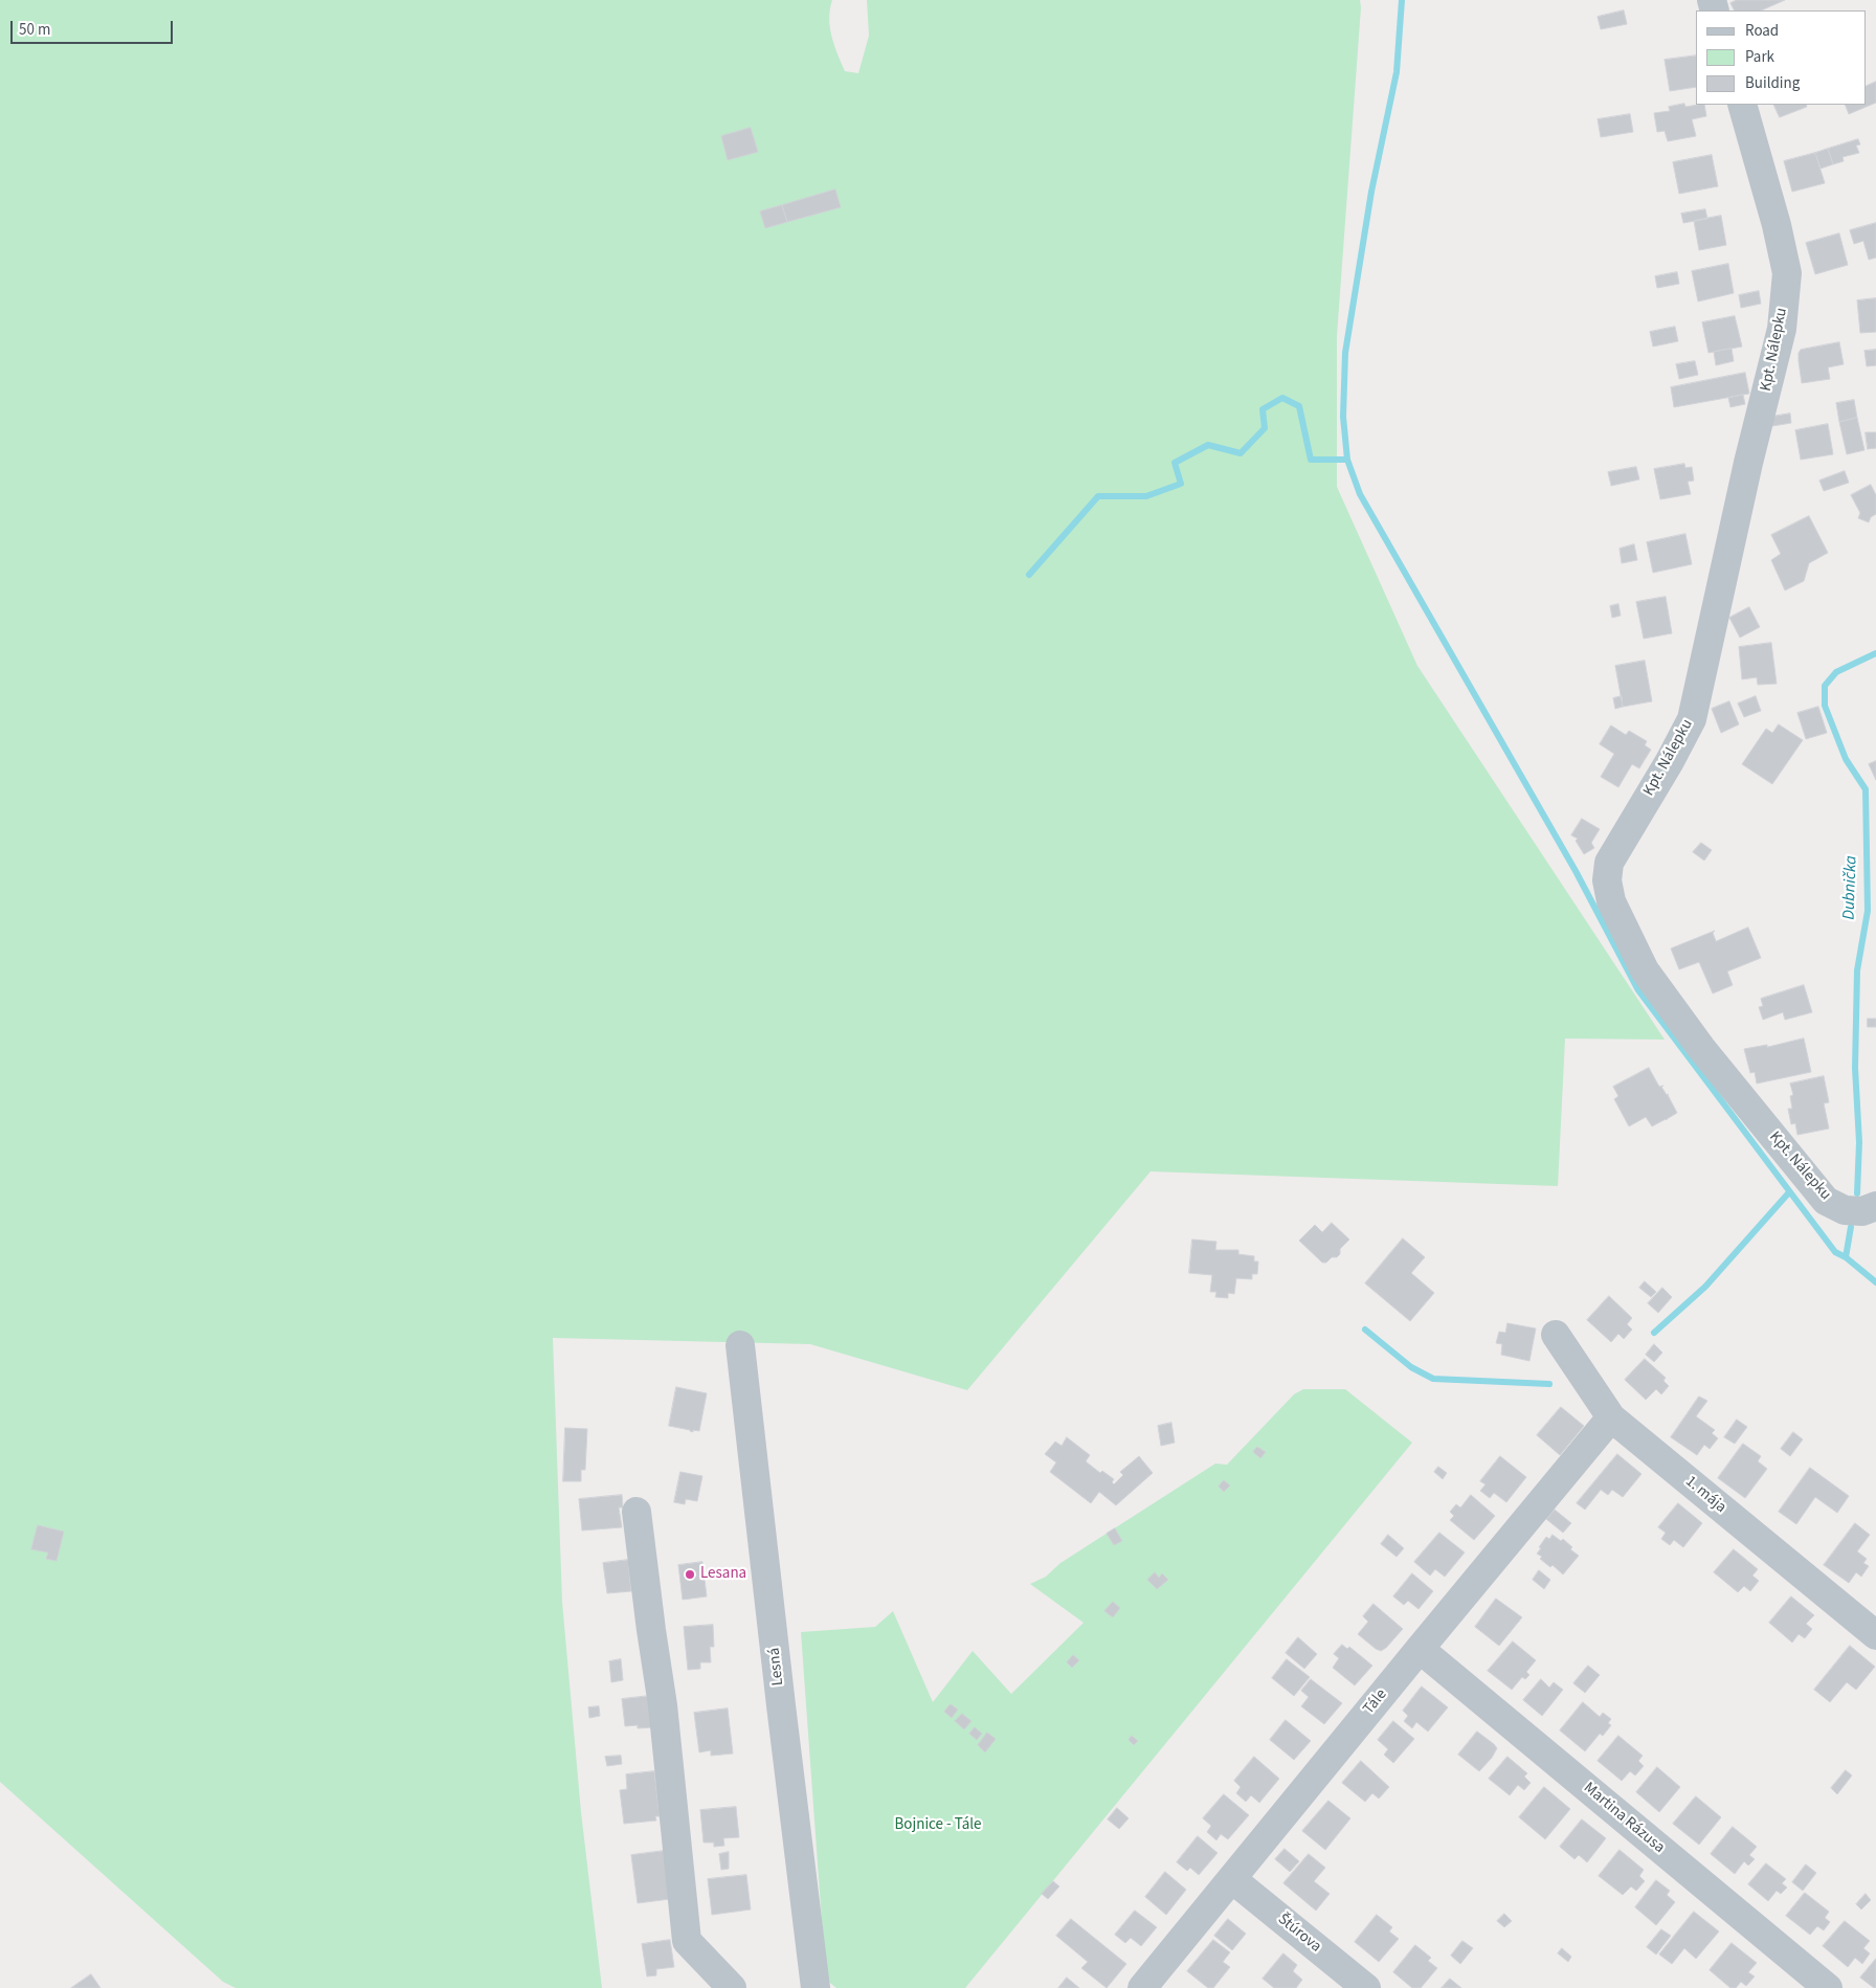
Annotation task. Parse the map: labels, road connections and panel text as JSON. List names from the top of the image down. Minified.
{"streets":{"street":["Kpt. Nálepku","1. mája","Lesná","Tále","Martina Rázusa","Štúrova"]},"crossings":[["1. mája","Tále"],["Tále","Martina Rázusa"],["Tále","Štúrova"]],"water":["Dubnička"],"parks":["Bojnice - Tále"],"places":["Lesana"],"legend":["Road","Park","Building"],"scale_bar":"50 m"}
